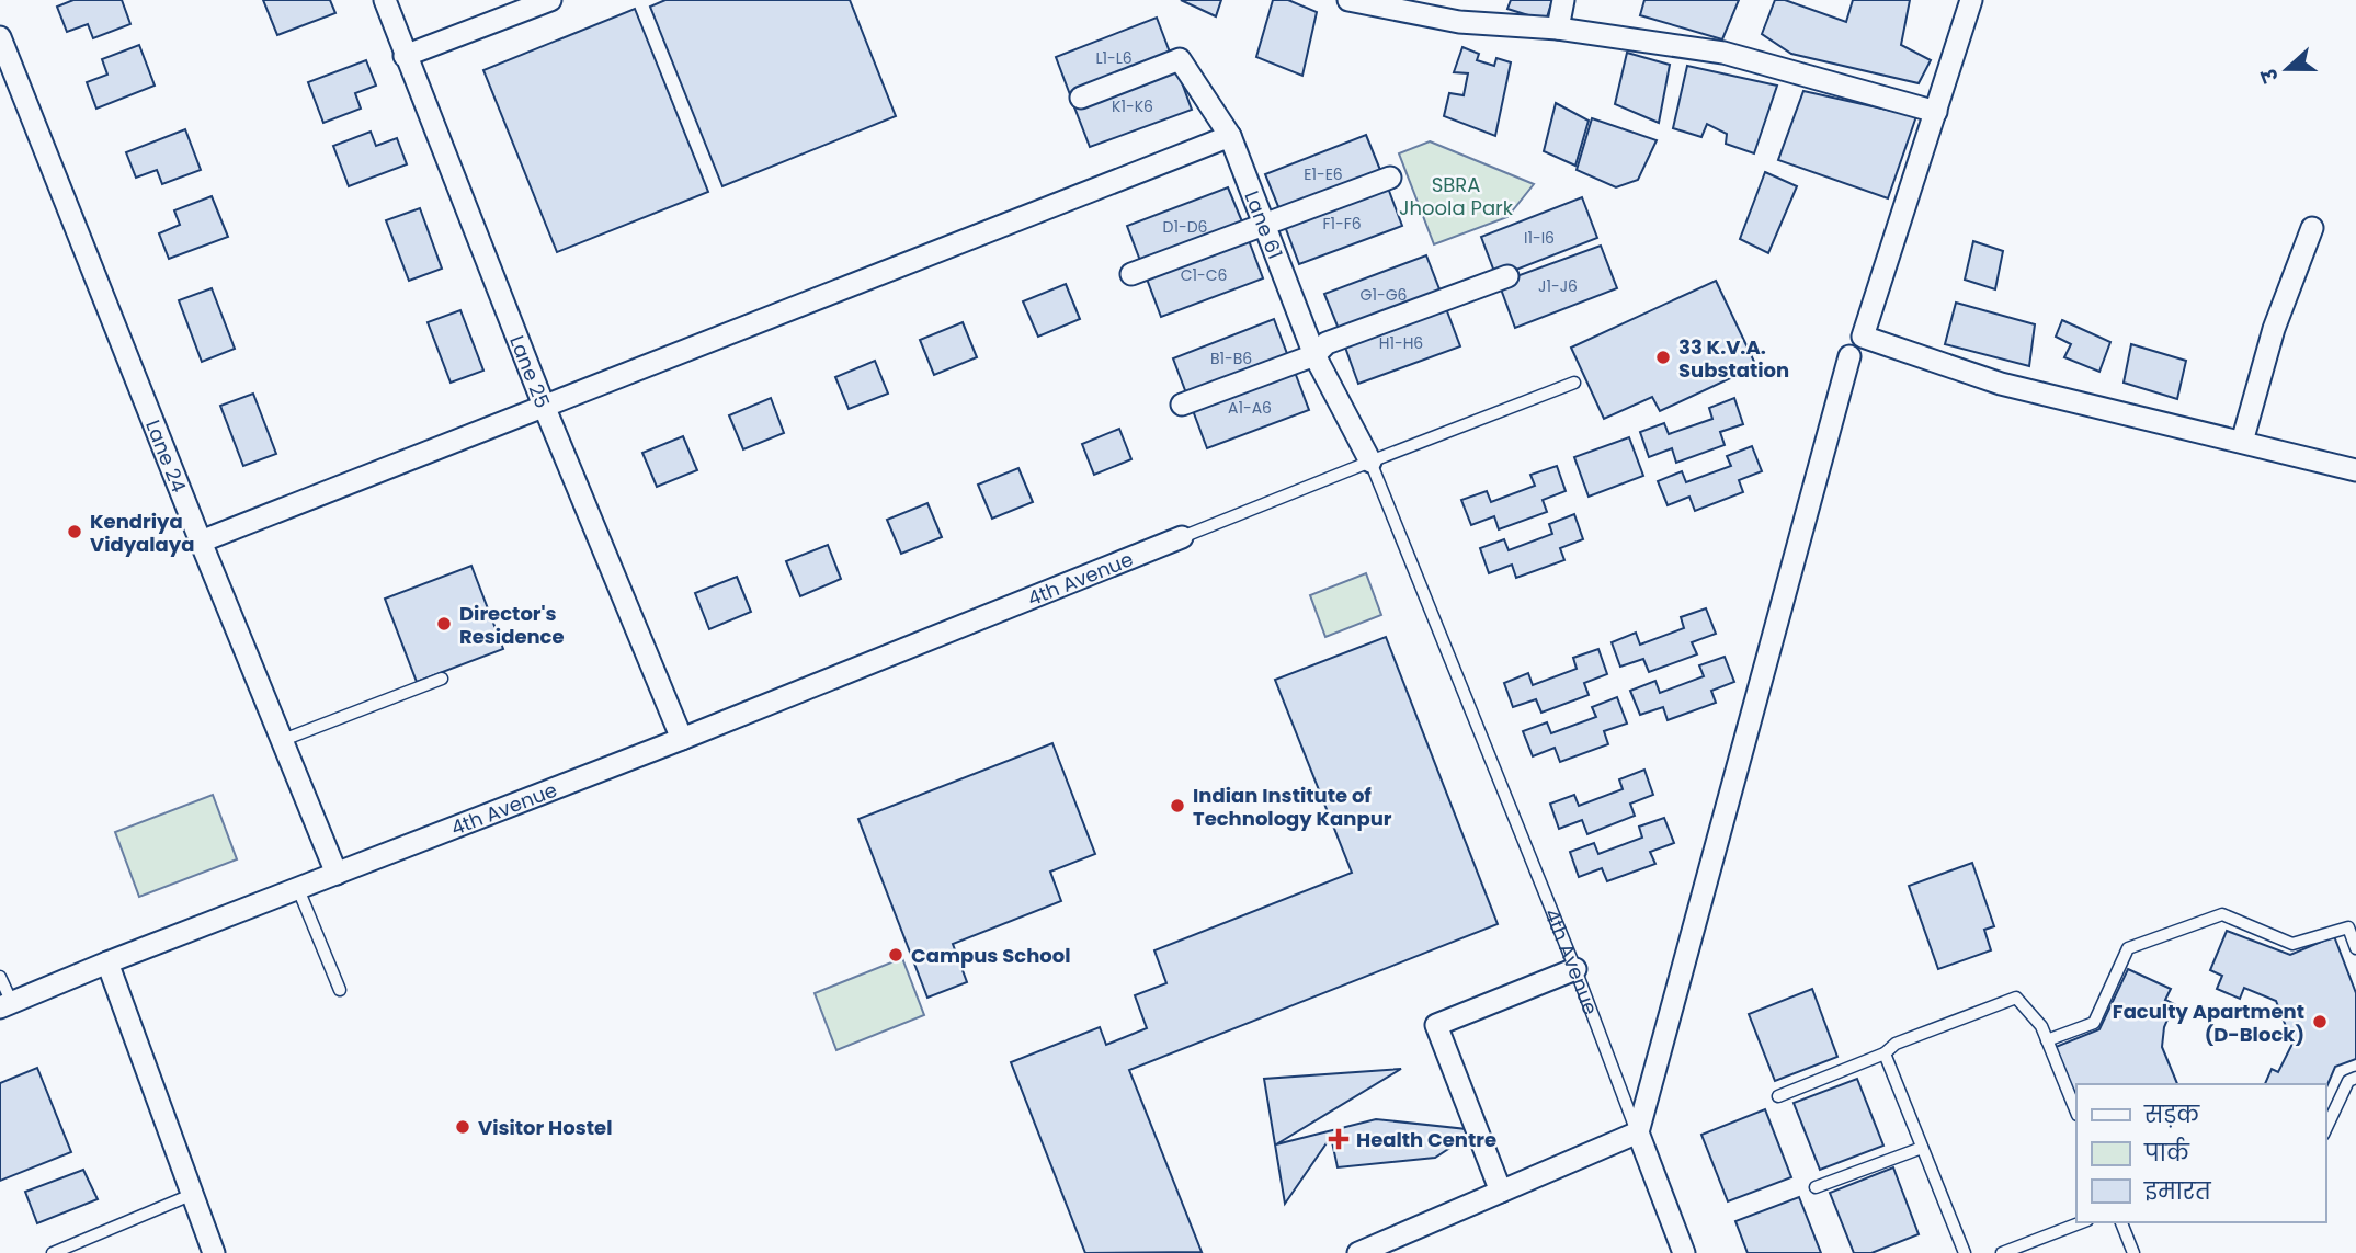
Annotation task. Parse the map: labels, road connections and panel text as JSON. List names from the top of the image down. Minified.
{"streets":{"street":["Lane 61","Lane 25","Lane 24","4th Avenue"]},"crossings":[["Lane 61","4th Avenue"],["Lane 25","4th Avenue"],["Lane 24","4th Avenue"]],"parks":["SBRA Jhoola Park"],"places":{"other":["33 K.V.A. Substation","Kendriya Vidyalaya","Director's Residence","Indian Institute of Technology Kanpur","Campus School","Faculty Apartment (D-Block)","Visitor Hostel"],"health":["Health Centre"]},"house_numbers":["L1-L6","K1-K6","E1-E6","F1-F6","D1-D6","I1-I6","C1-C6","J1-J6","G1-G6","H1-H6","B1-B6","A1-A6"],"legend":["सड़क","पार्क","इमारत"],"north":"left"}
